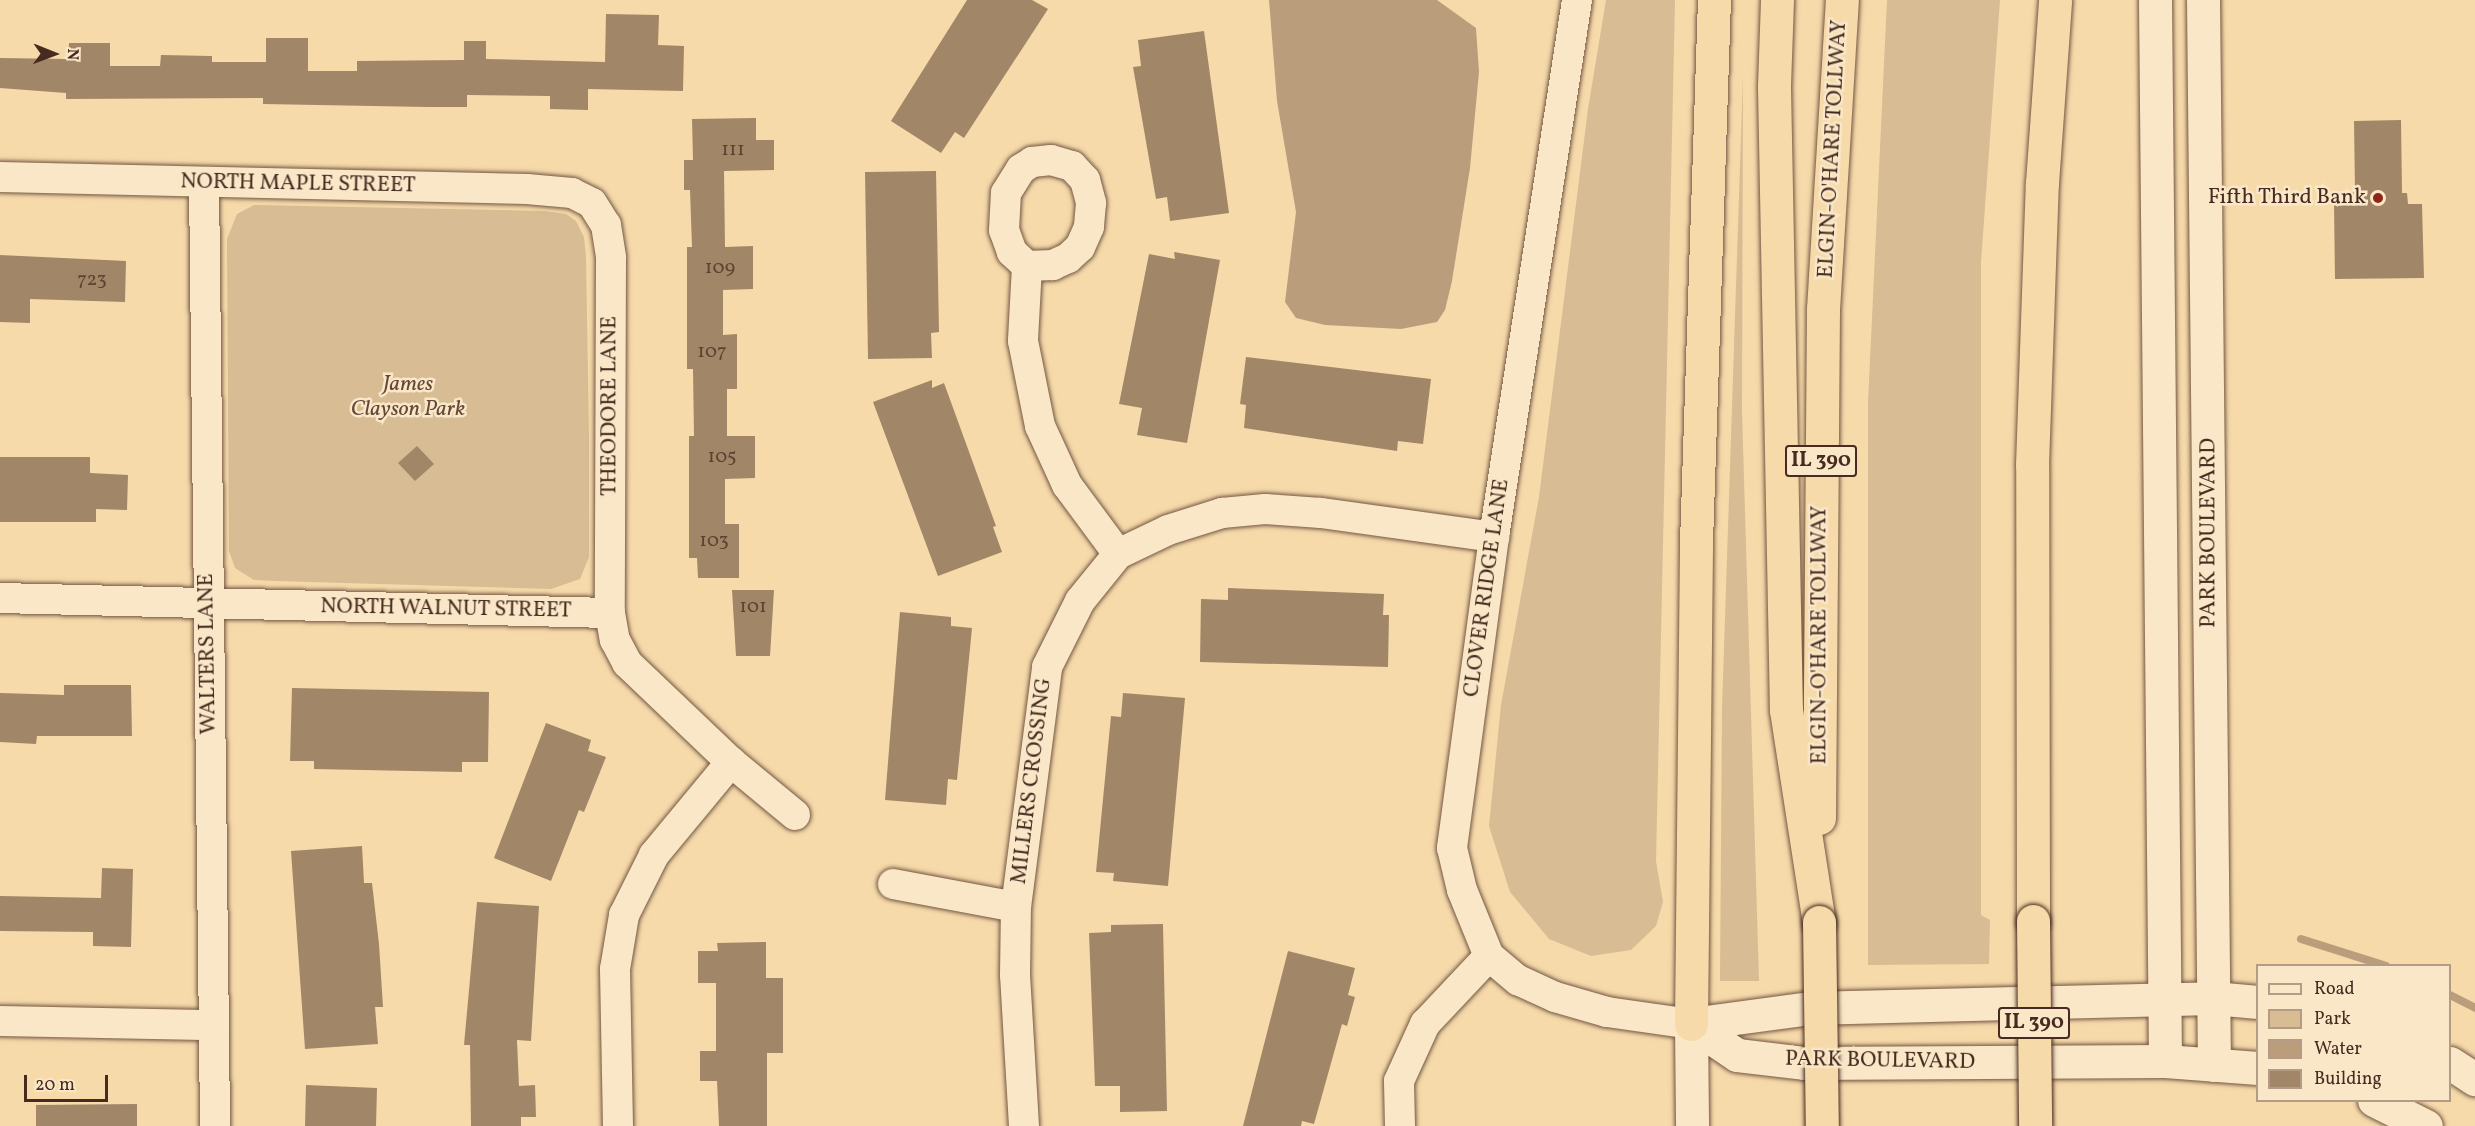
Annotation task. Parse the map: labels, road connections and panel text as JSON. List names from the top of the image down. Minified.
{"streets":{"highway":["ELGIN-O'HARE TOLLWAY","IL 390"],"street":["NORTH MAPLE STREET","THEODORE LANE","PARK BOULEVARD","CLOVER RIDGE LANE","NORTH WALNUT STREET","WALTERS LANE","MILLERS CROSSING"]},"crossings":[["NORTH MAPLE STREET","THEODORE LANE"],["NORTH MAPLE STREET","WALTERS LANE"],["THEODORE LANE","NORTH WALNUT STREET"],["PARK BOULEVARD","CLOVER RIDGE LANE"],["CLOVER RIDGE LANE","MILLERS CROSSING"],["NORTH WALNUT STREET","WALTERS LANE"]],"parks":["James Clayson Park"],"places":["Fifth Third Bank"],"house_numbers":["111","109","723","107","105","103","101"],"legend":["Road","Park","Water","Building"],"scale_bar":"20 m","north":"right"}
